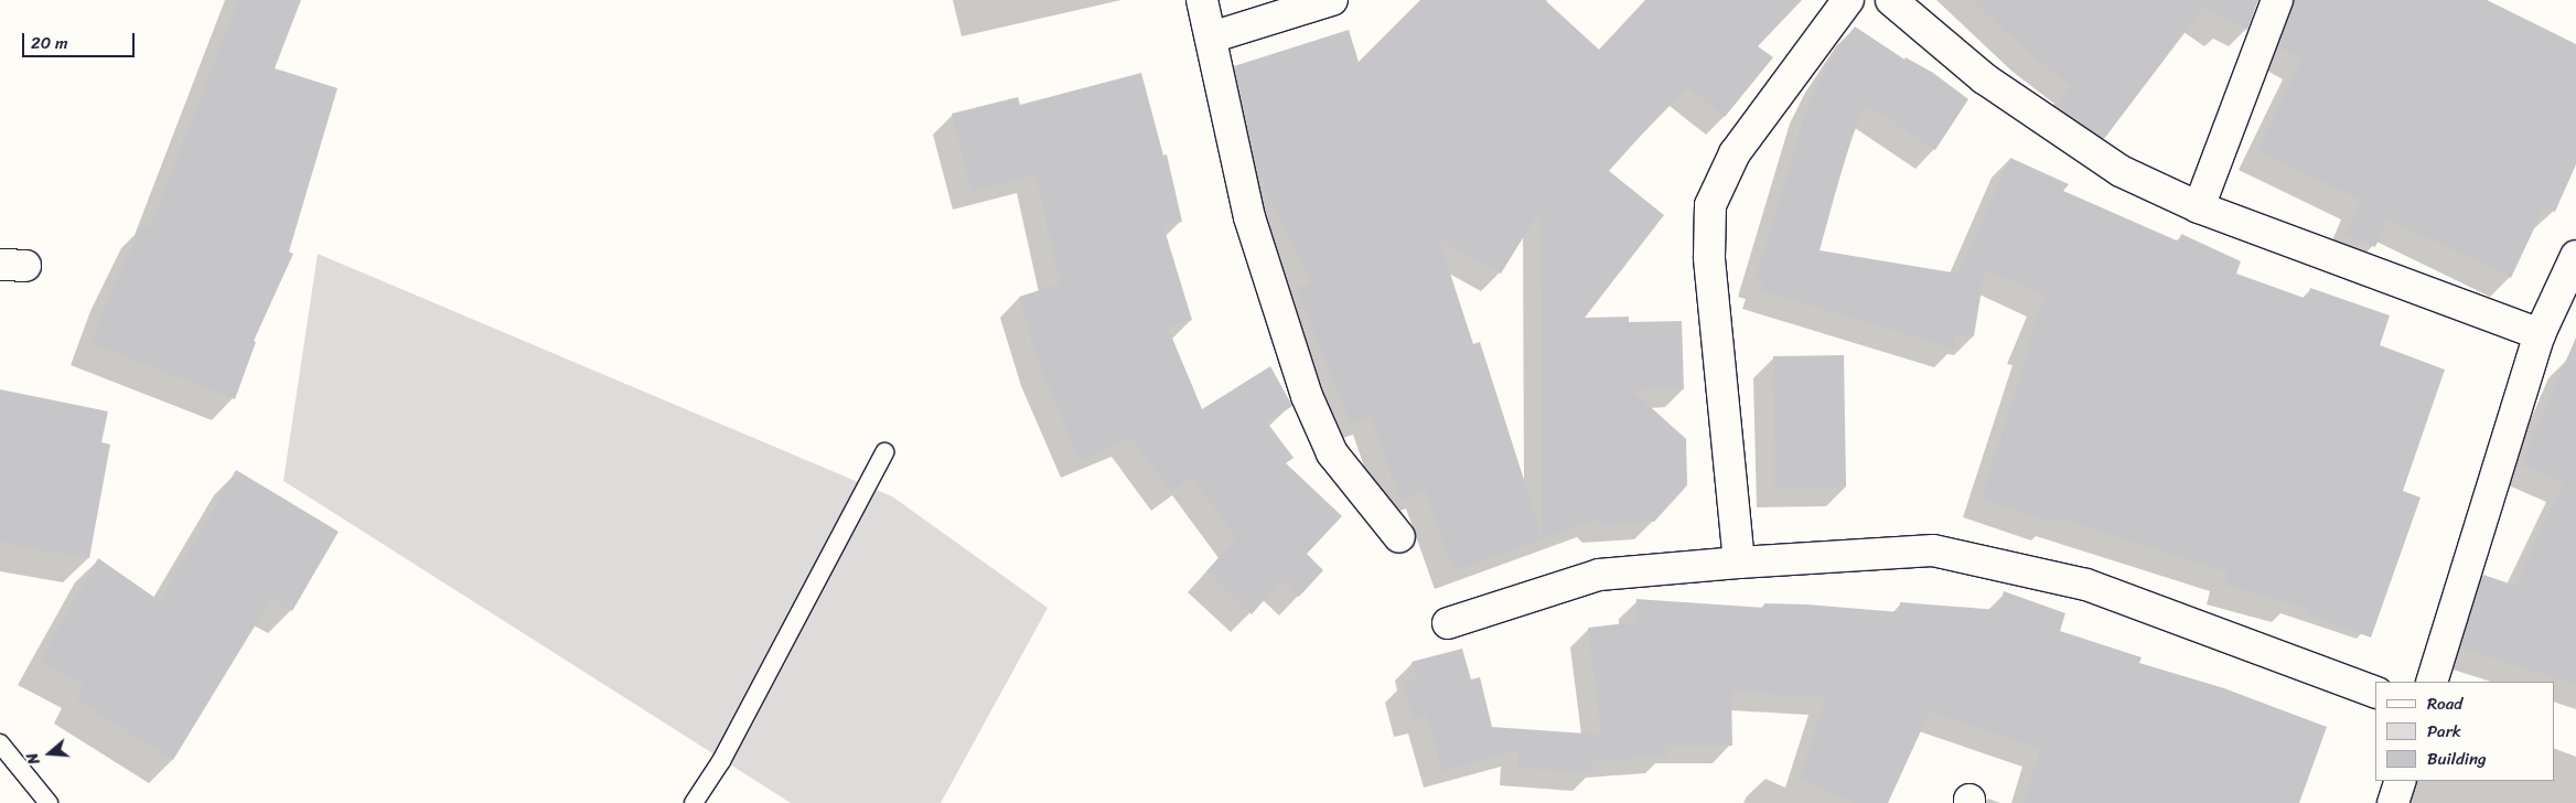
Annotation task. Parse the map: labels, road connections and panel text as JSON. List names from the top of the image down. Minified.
{"legend":["Road","Park","Building"],"scale_bar":"20 m","north":"left"}
